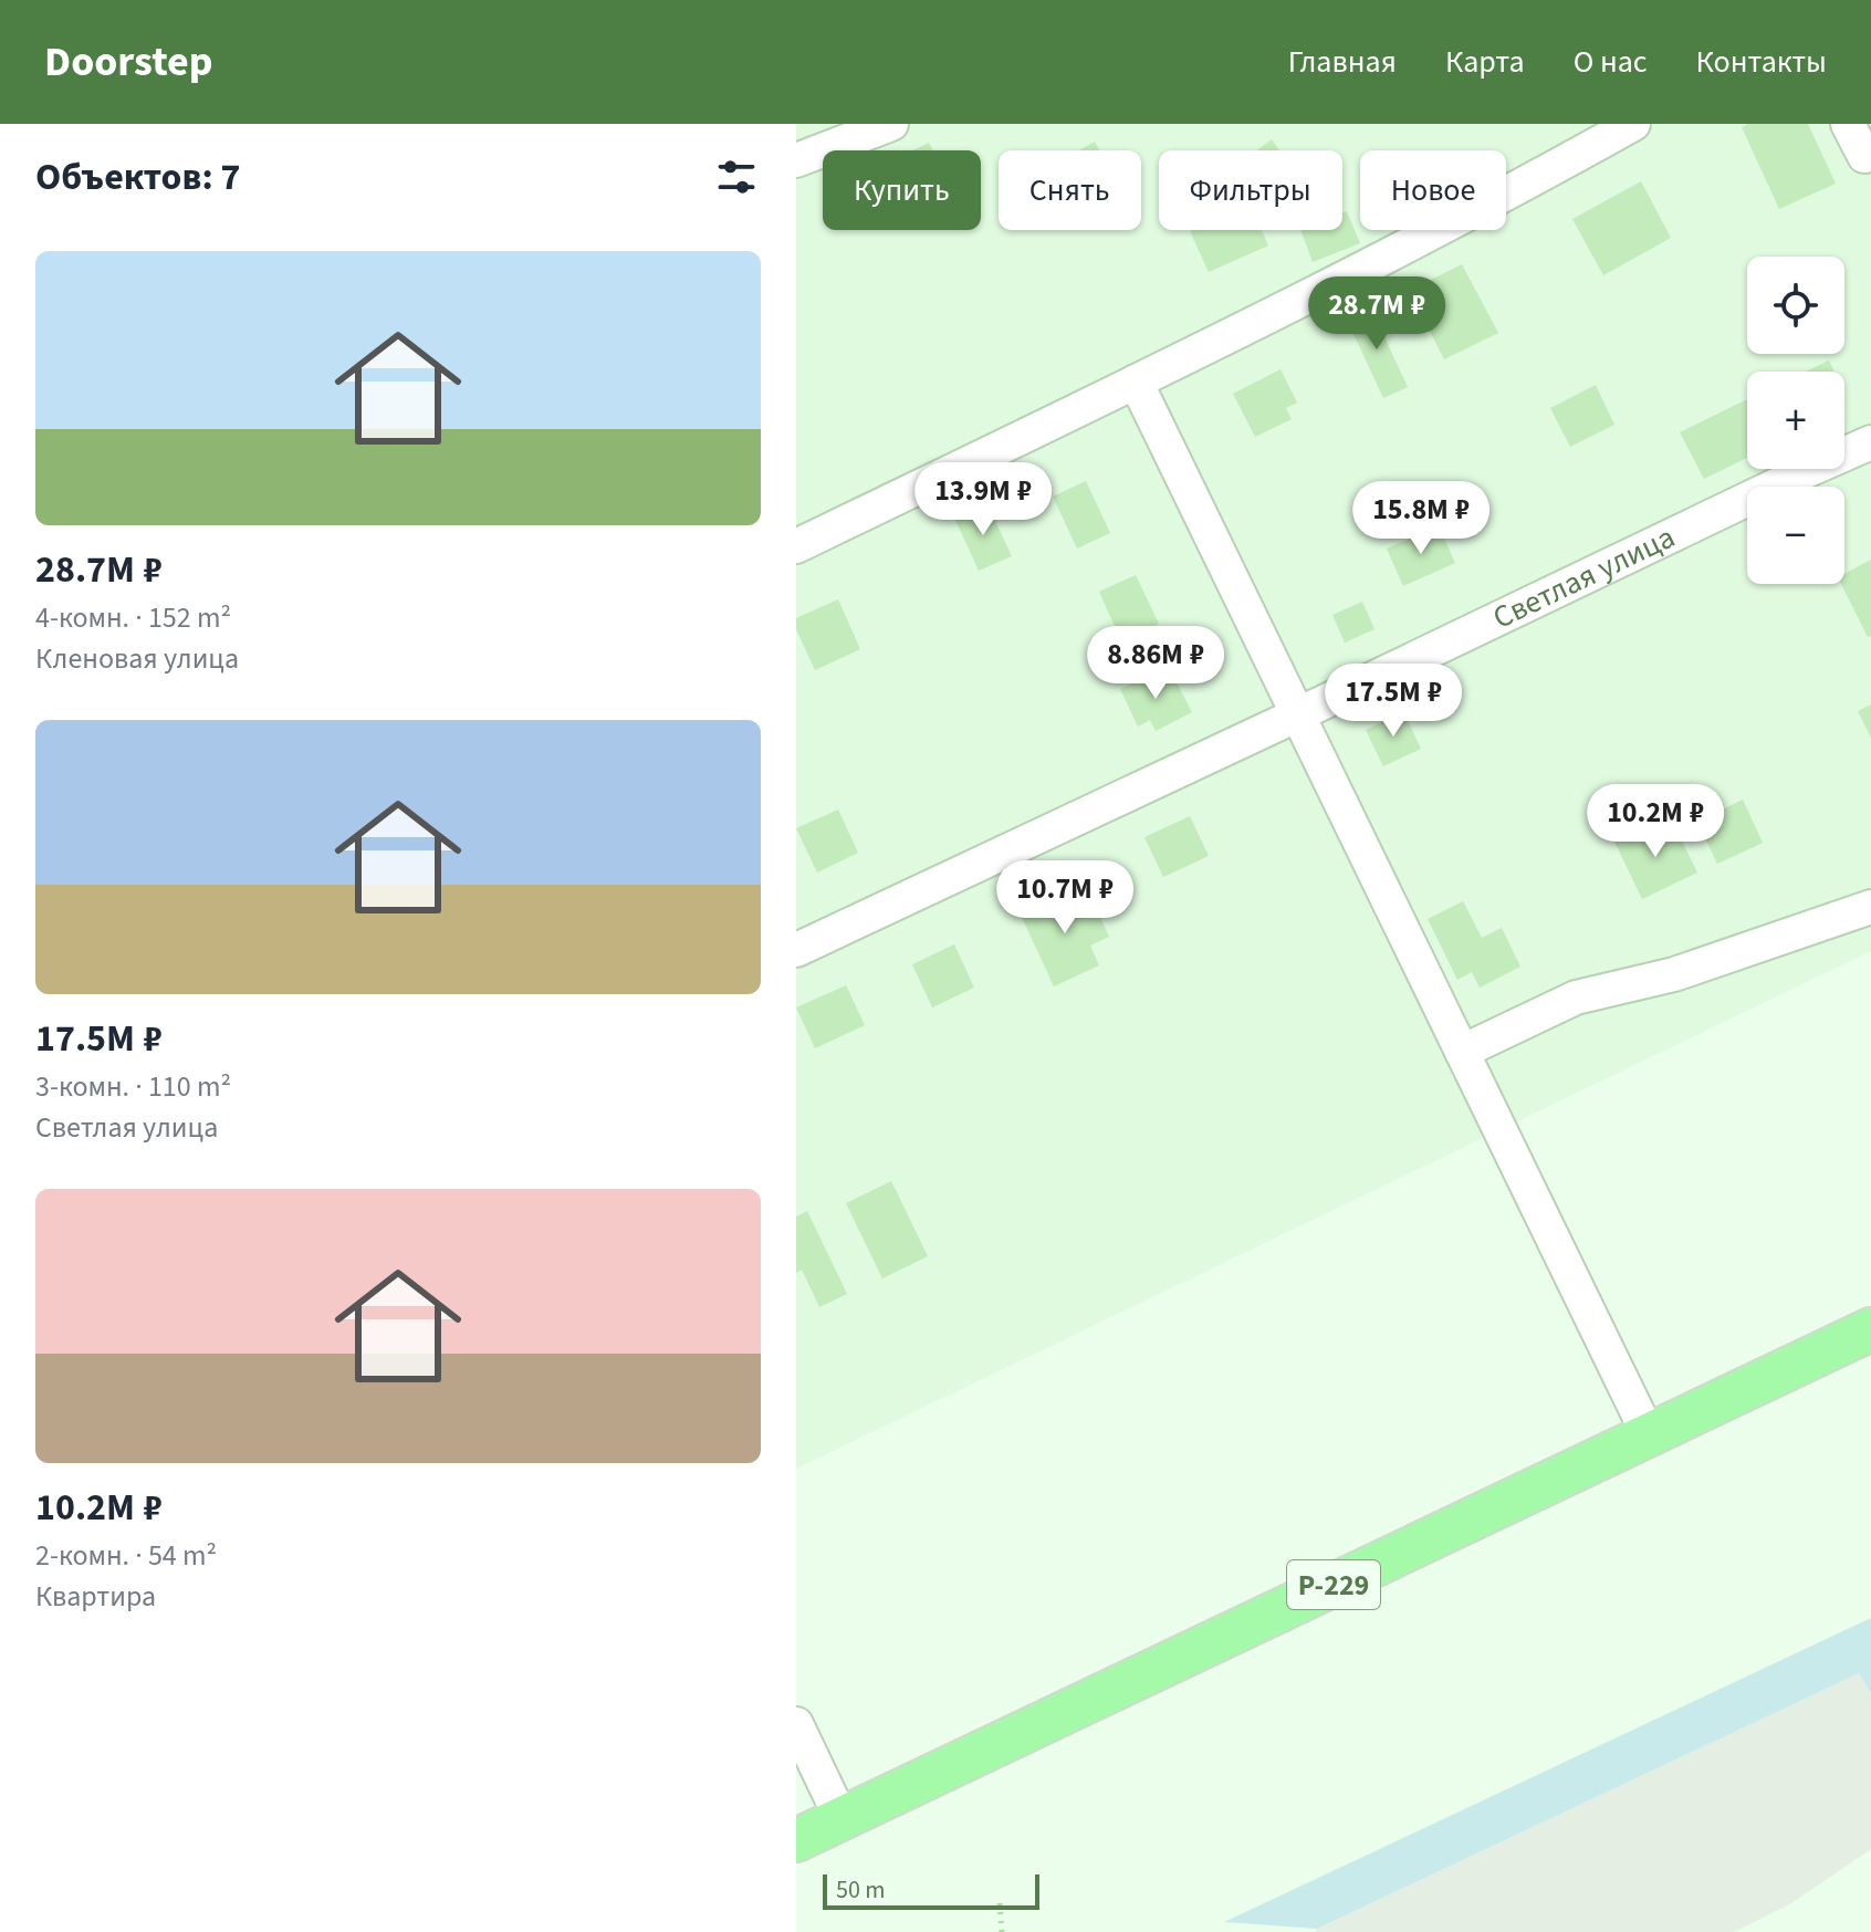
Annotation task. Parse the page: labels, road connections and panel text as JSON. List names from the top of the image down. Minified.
{"streets":{"main road":["Р-229"],"street":["Светлая улица"]},"scale_bar":"50 m","page":{"header":"Doorstep","nav":["Главная","Карта","О нас","Контакты"],"heading":"Объектов: 7","chip":["Купить","Снять","Фильтры","Новое"],"list":[{"name":"28.7M ₽","note":"4-комн. · 152 m² · Кленовая улица"},{"name":"17.5M ₽","note":"3-комн. · 110 m² · Светлая улица"},{"name":"10.2M ₽","note":"2-комн. · 54 m² · Квартира"}],"map_buttons":["+","−"],"price":["28.7M ₽","13.9M ₽","15.8M ₽","8.86M ₽","17.5M ₽","10.2M ₽","10.7M ₽"],"scale":"50 m"}}
